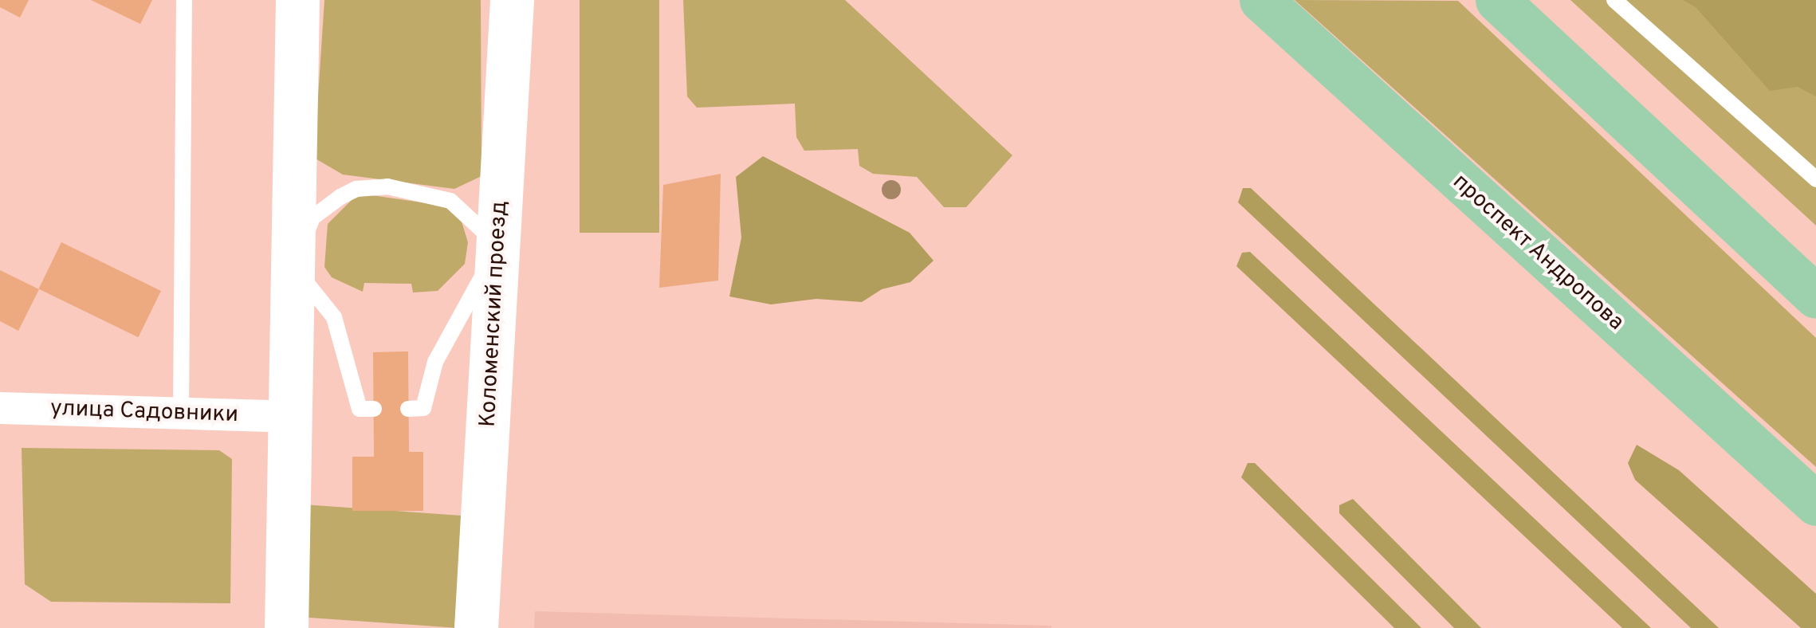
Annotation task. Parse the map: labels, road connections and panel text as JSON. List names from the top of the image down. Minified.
{"streets":{"main road":["проспект Андропова","Коломенский проезд"],"street":["улица Садовники"]}}
